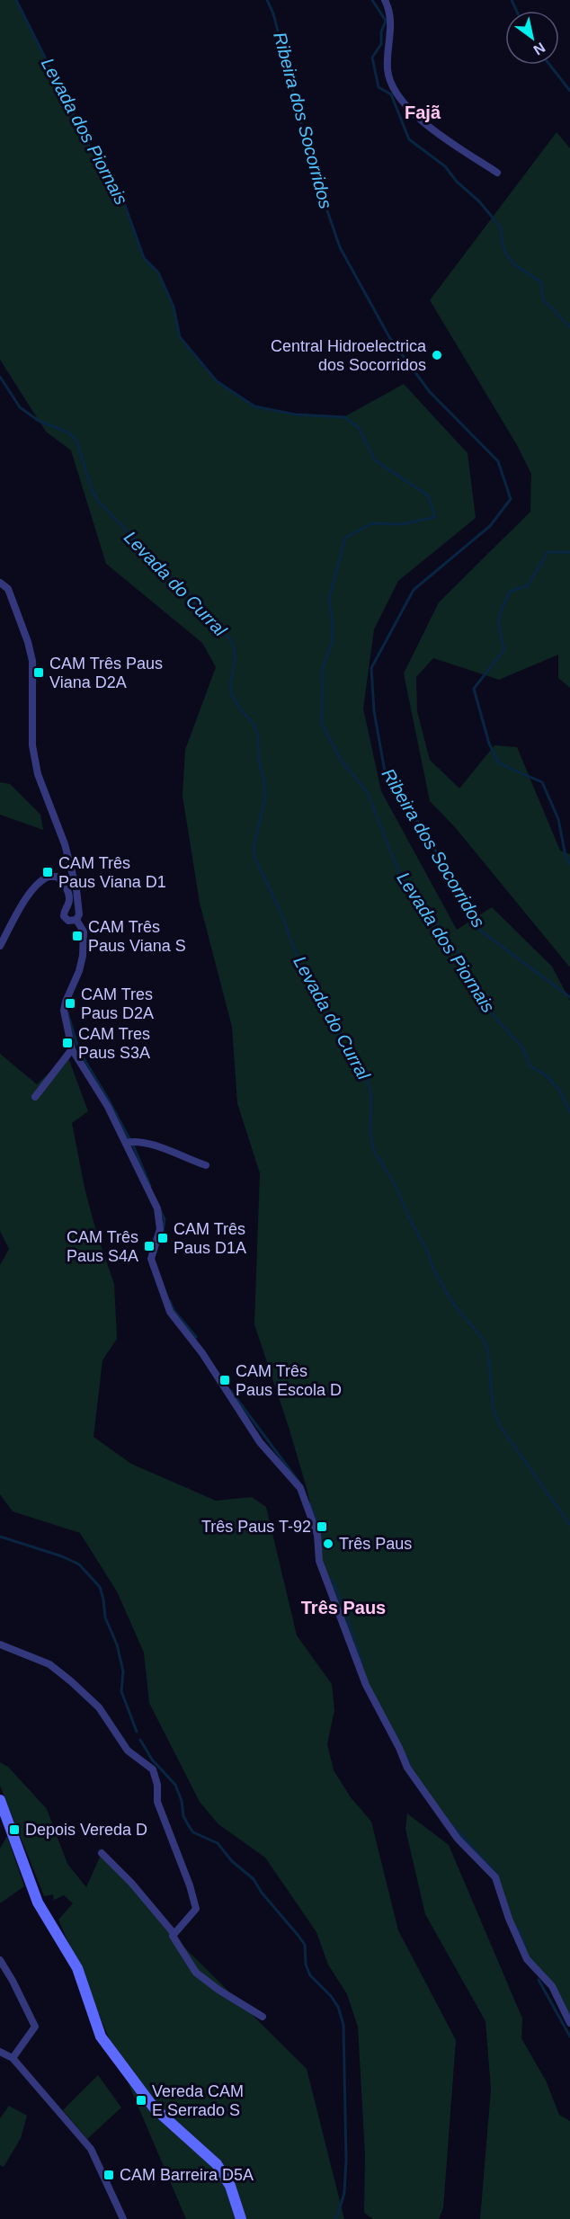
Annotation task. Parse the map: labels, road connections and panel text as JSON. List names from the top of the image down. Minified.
{"districts":["Fajã","Três Paus"],"water":["Ribeira dos Socorridos","Levada dos Piornais","Levada do Curral"],"places":{"other":["Central Hidroelectrica dos Socorridos","Três Paus"],"transit":["CAM Três Paus Viana D2A","CAM Três Paus Viana D1","CAM Três Paus Viana S","CAM Tres Paus D2A","CAM Tres Paus S3A","CAM Três Paus D1A","CAM Três Paus S4A","CAM Três Paus Escola D","Três Paus T-92","Depois Vereda D","Vereda CAM E Serrado S","CAM Barreira D5A"]},"north":"bottom right"}
